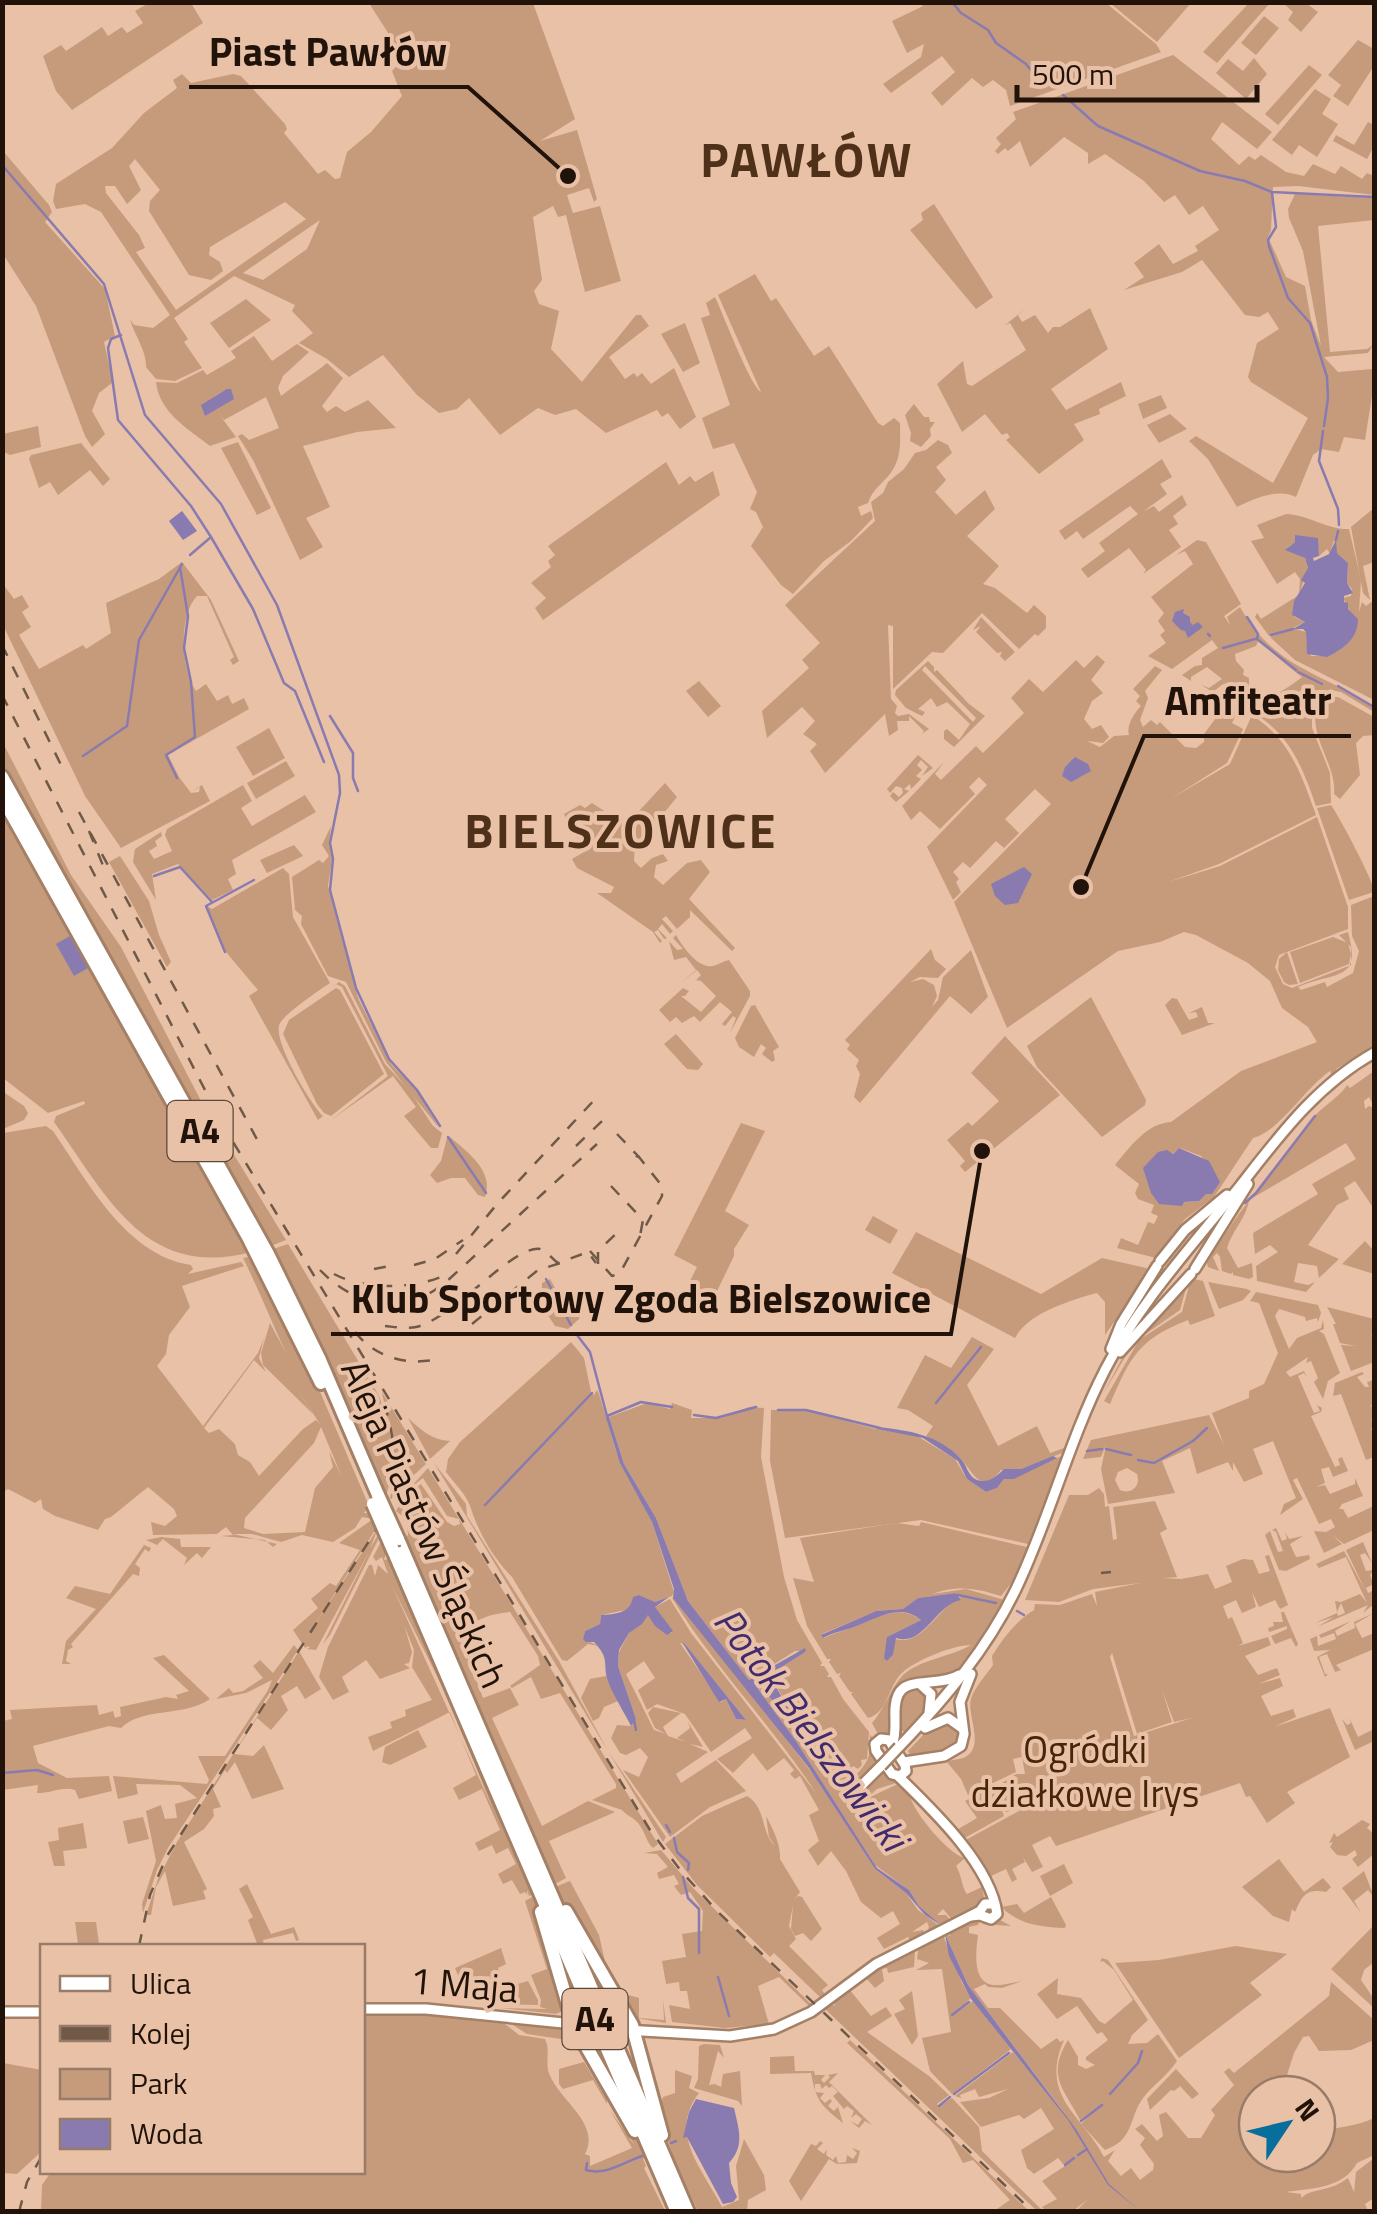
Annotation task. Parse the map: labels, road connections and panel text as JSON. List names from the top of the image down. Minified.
{"streets":{"highway":["A4","Aleja Piastów Śląskich"],"main road":["1 Maja"]},"districts":["PAWŁÓW","BIELSZOWICE"],"water":["Potok Bielszowicki"],"parks":["Ogródki działkowe Irys"],"places":["Piast Pawłów","Amfiteatr","Klub Sportowy Zgoda Bielszowice"],"legend":["Ulica","Kolej","Park","Woda"],"scale_bar":"500 m","north":"top right"}
